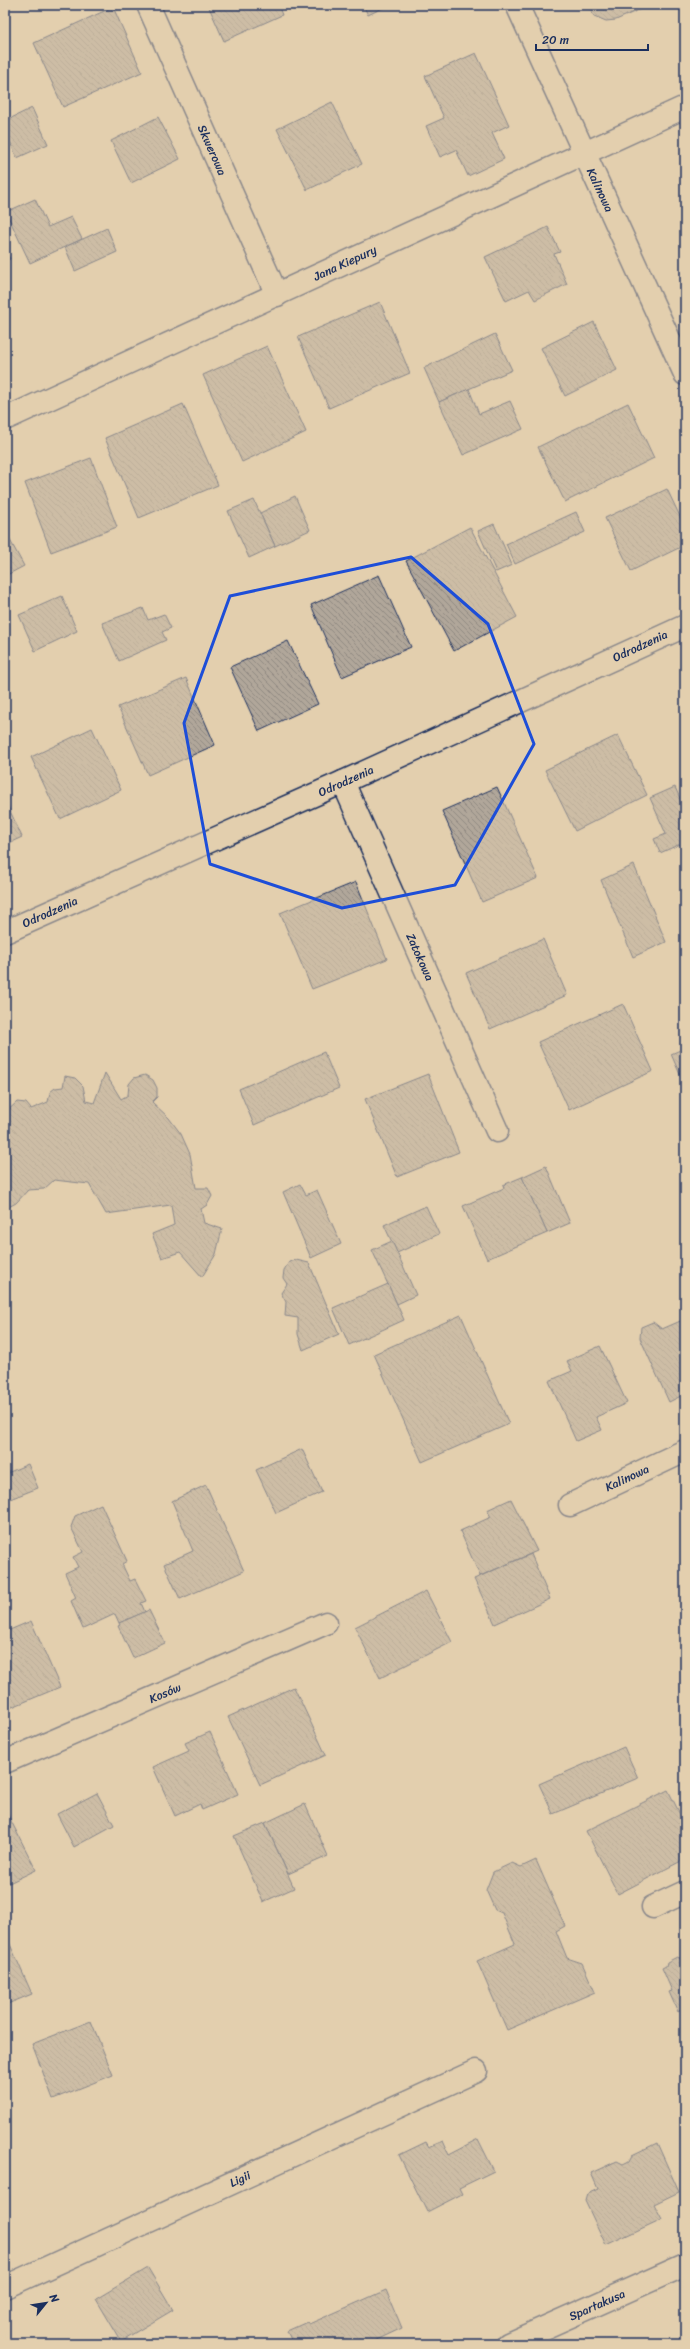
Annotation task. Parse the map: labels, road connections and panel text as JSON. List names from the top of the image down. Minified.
{"streets":{"street":["Skwerowa","Kalinowa","Jana Kiepury","Odrodzenia","Zatokowa","Kosów","Ligii","Spartakusa"]},"crossings":[["Skwerowa","Jana Kiepury"],["Kalinowa","Jana Kiepury"],["Odrodzenia","Zatokowa"]],"scale_bar":"20 m","north":"top right"}
